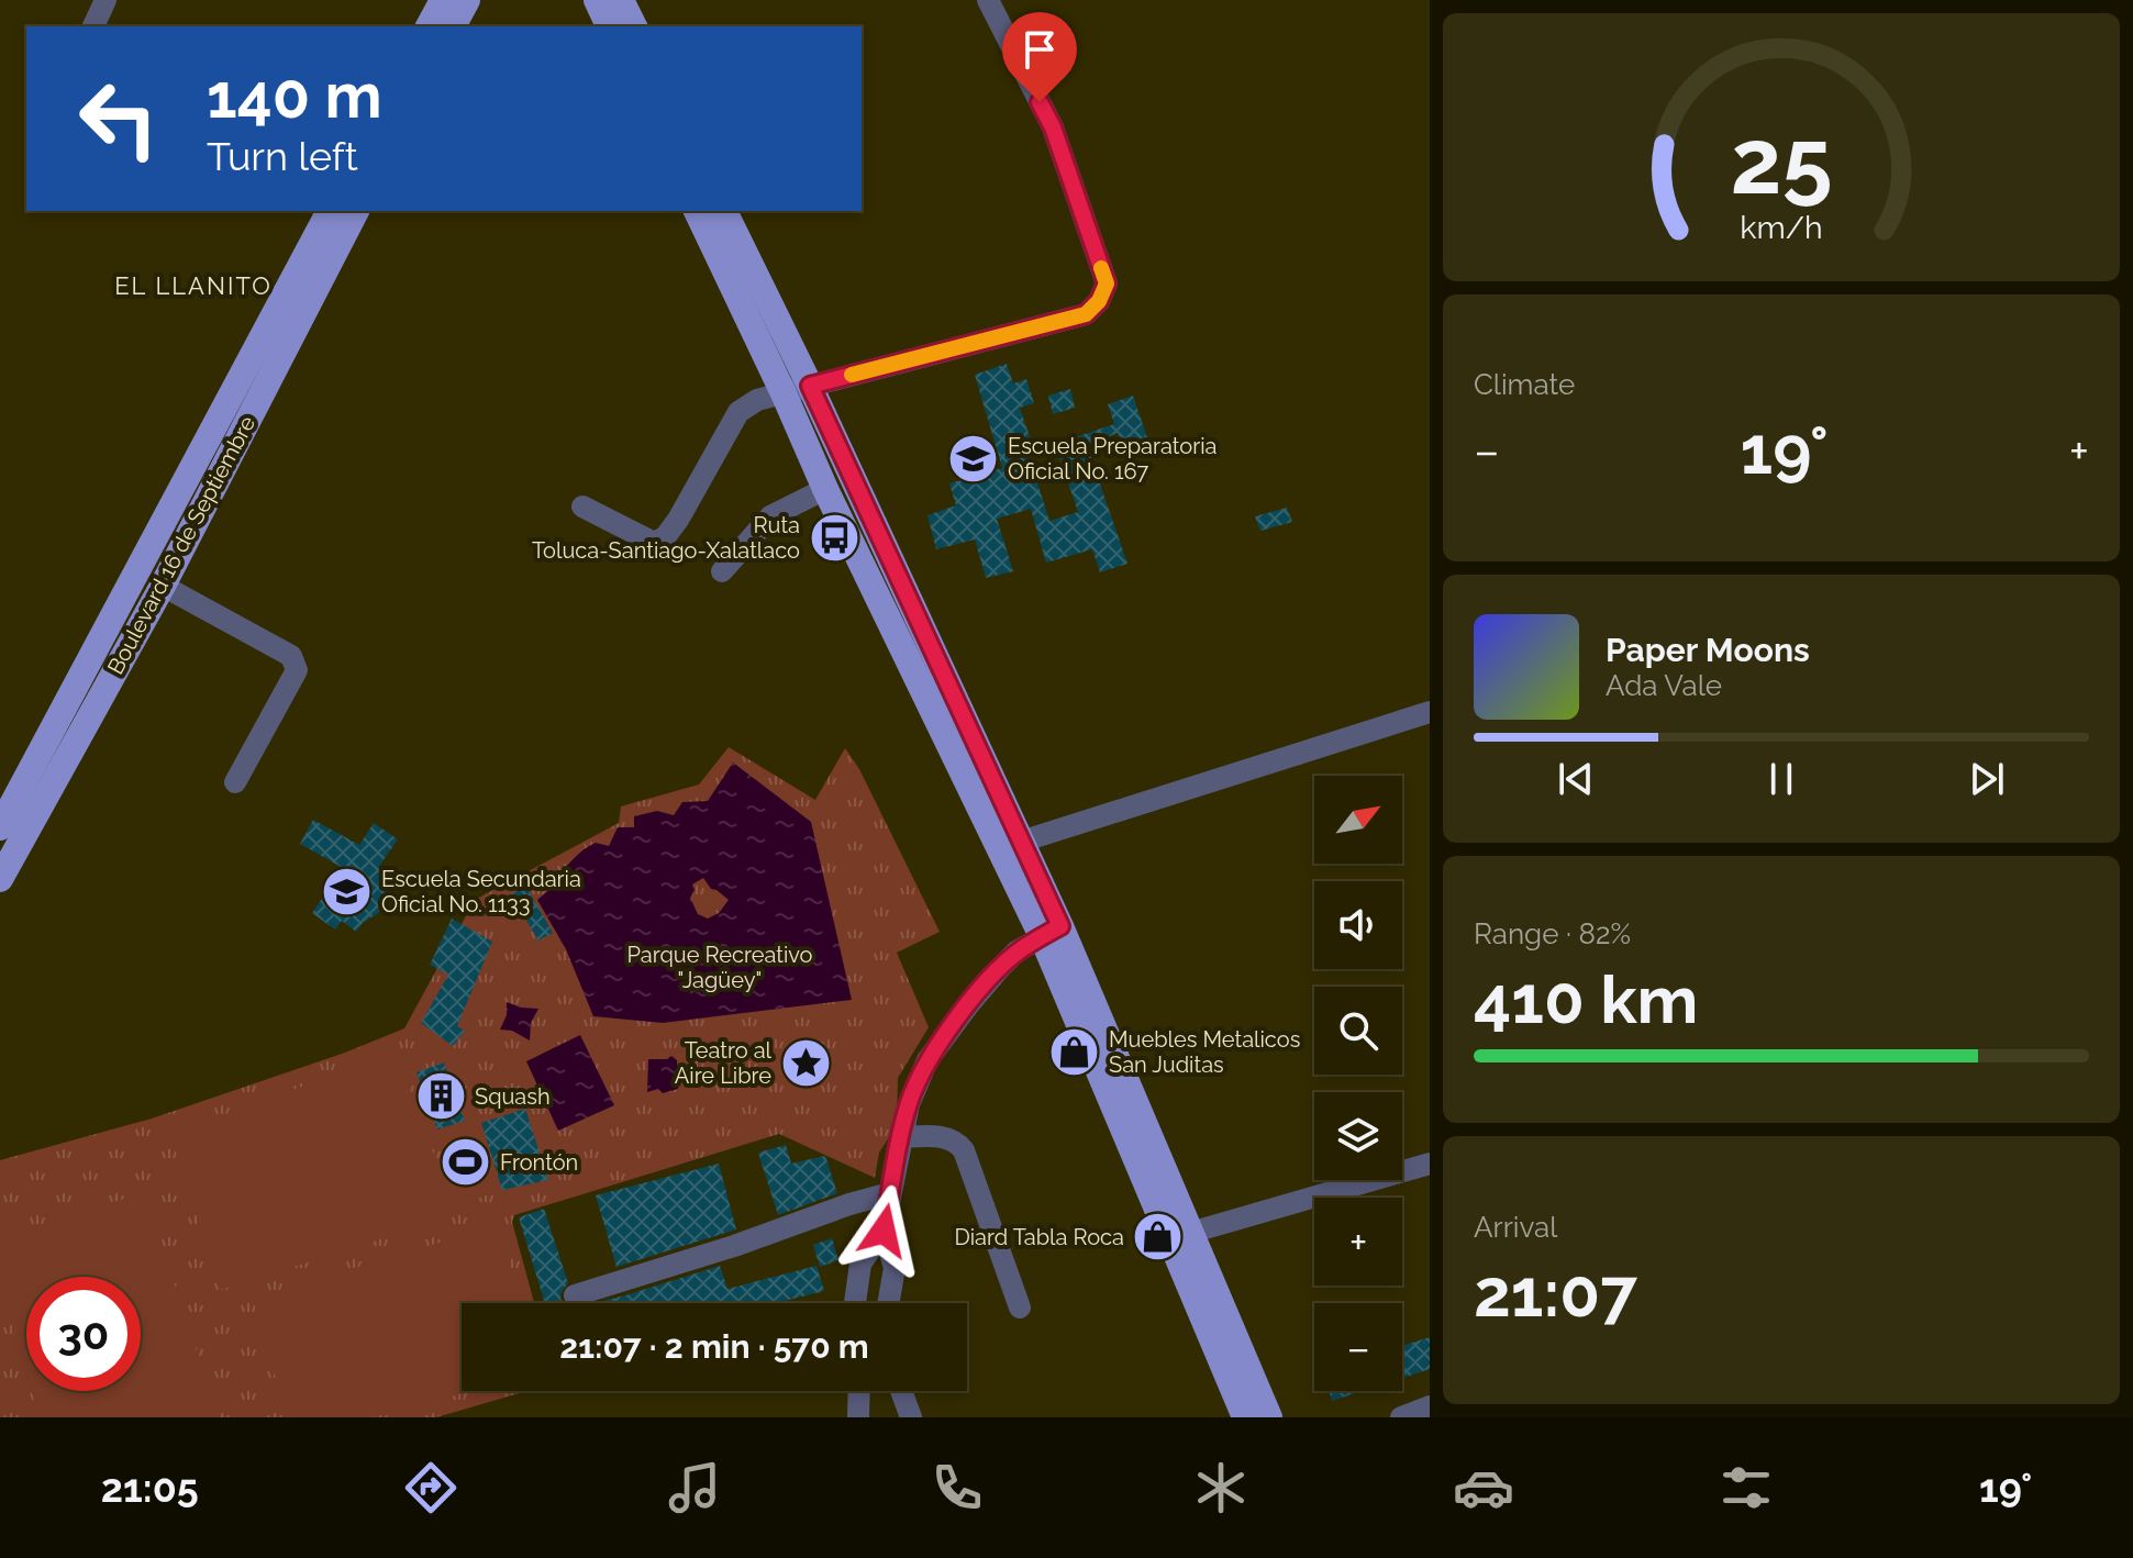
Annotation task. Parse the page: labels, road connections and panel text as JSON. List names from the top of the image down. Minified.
{"streets":{"main road":["Boulevard 16 de Septiembre"]},"districts":["EL LLANITO"],"parks":["Parque Recreativo \"Jagüey\""],"places":{"school or university":["Escuela Preparatoria Oficial No. 167","Escuela Secundaria Oficial No. 1133"],"bus stop":["Ruta Toluca-Santiago-Xalatlaco"],"shop":["Muebles Metalicos San Juditas","Diard Tabla Roca"],"place":["Teatro al Aire Libre"],"building":["Squash"],"sports":["Frontón"]},"north":"top right","page":{"turn":["140 m","Turn left"],"tile":["Climate",["Range · 82%","410 km"],["Arrival","21:07"]],"heat":["−","19°","+"],"song":["Paper Moons","Ada Vale"],"map_buttons":["+","−"],"limit":"30","trip":"21:07 · 2 min · 570 m","tabs":["21:05","19°"],"gauge":["25","km/h"]}}
